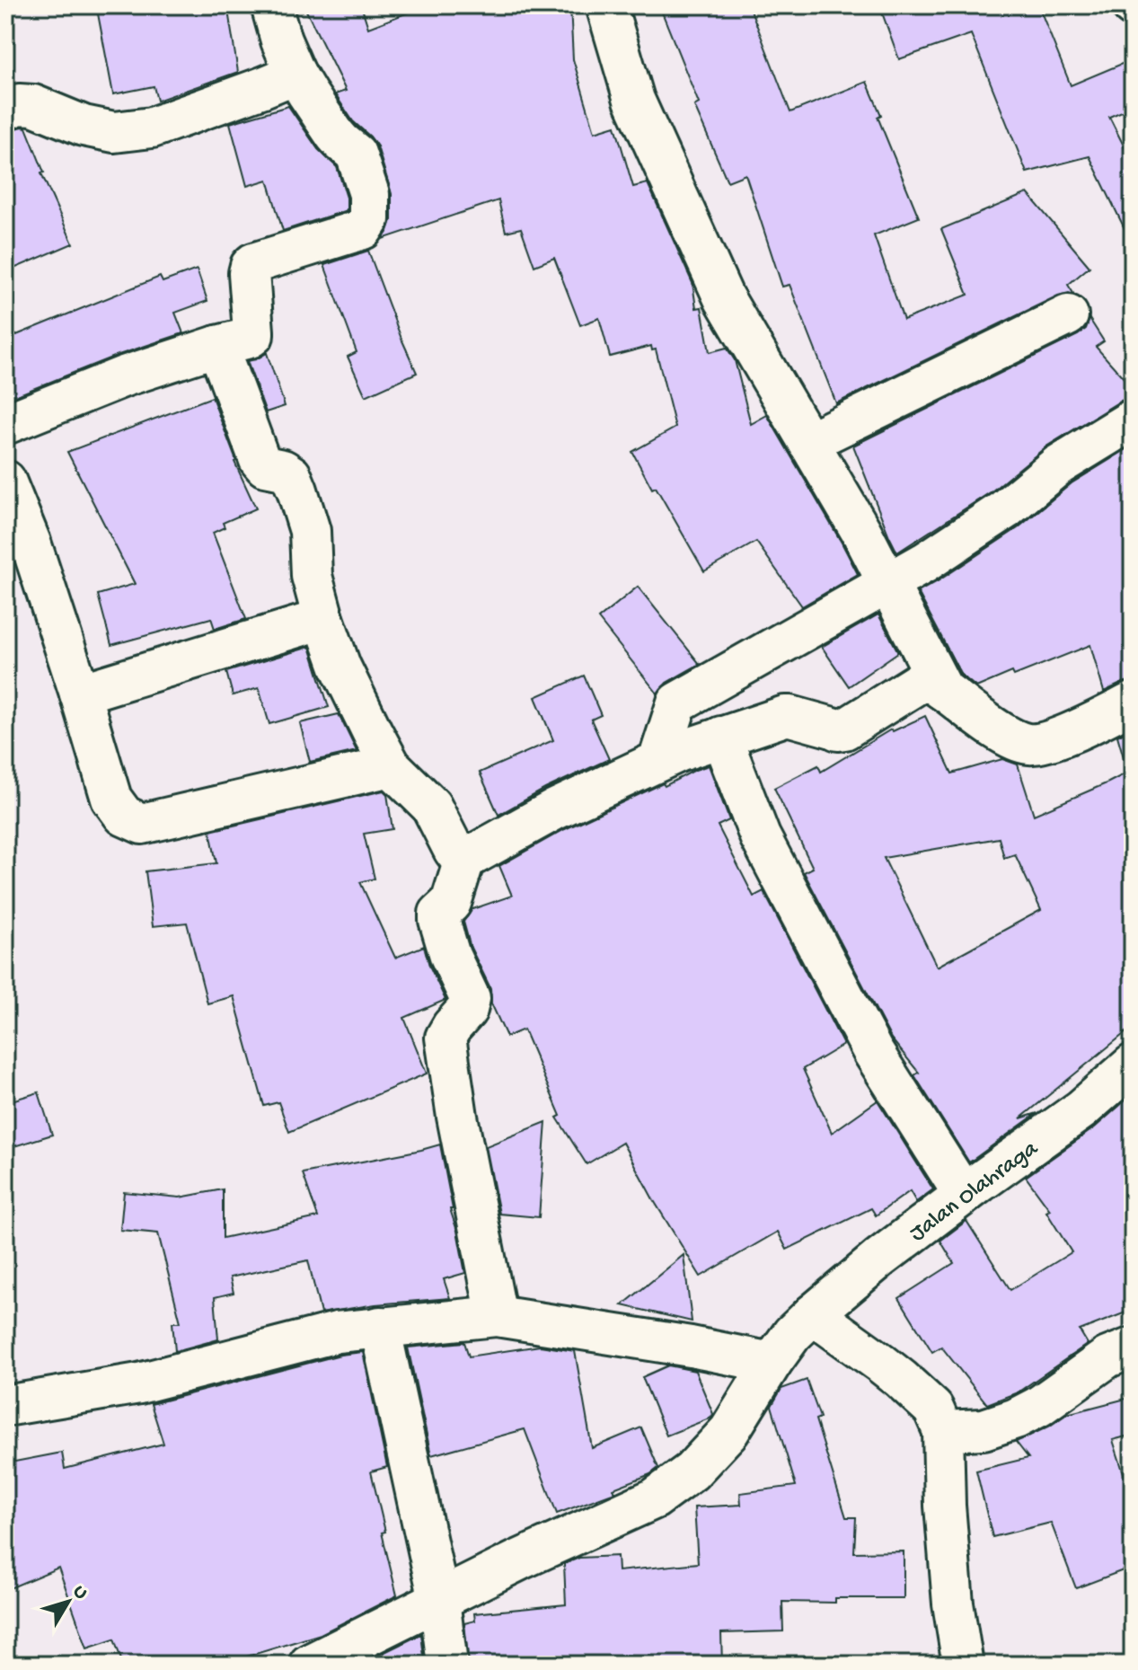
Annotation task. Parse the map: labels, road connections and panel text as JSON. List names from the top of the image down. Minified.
{"streets":{"street":["Jalan Olahraga"]},"north":"top right"}
